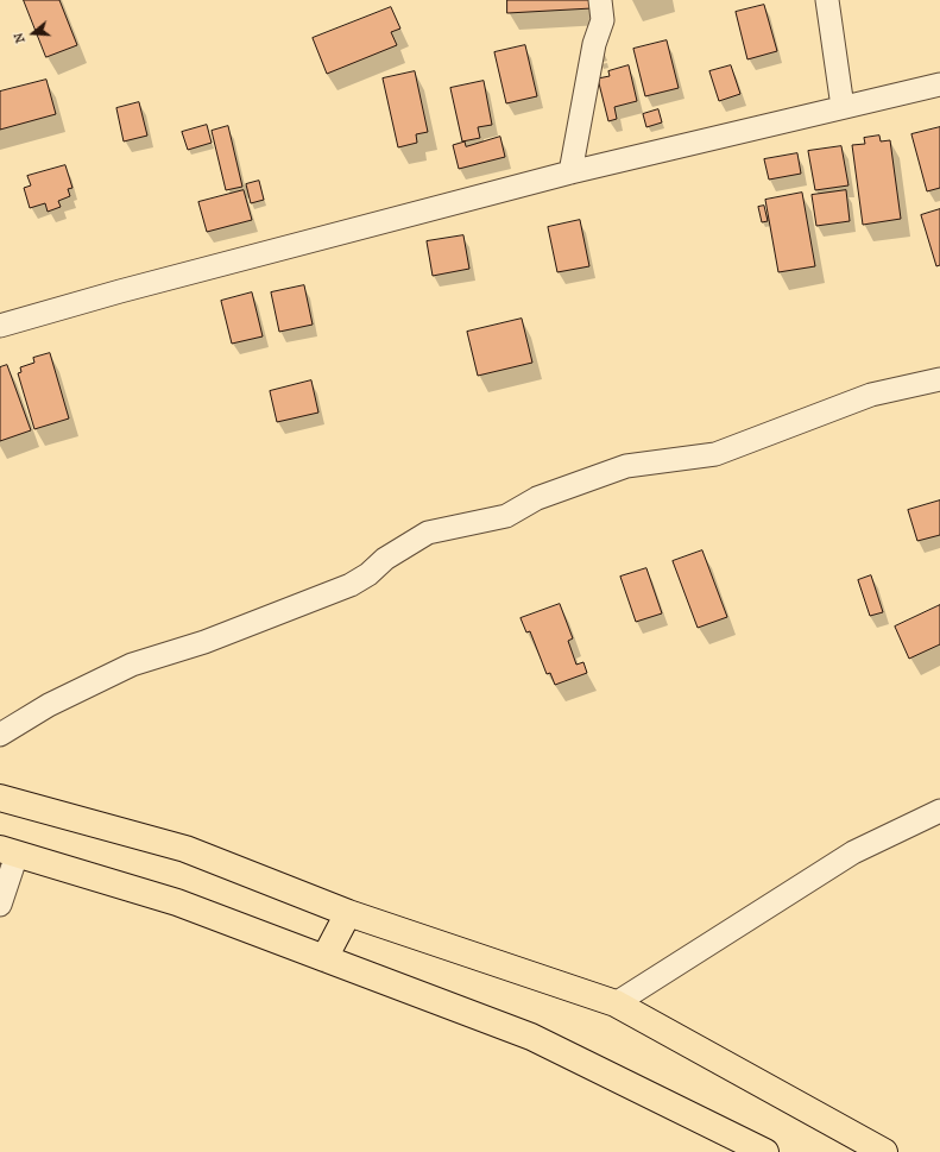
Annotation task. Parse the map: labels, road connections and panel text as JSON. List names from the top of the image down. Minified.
{"north":"left"}
